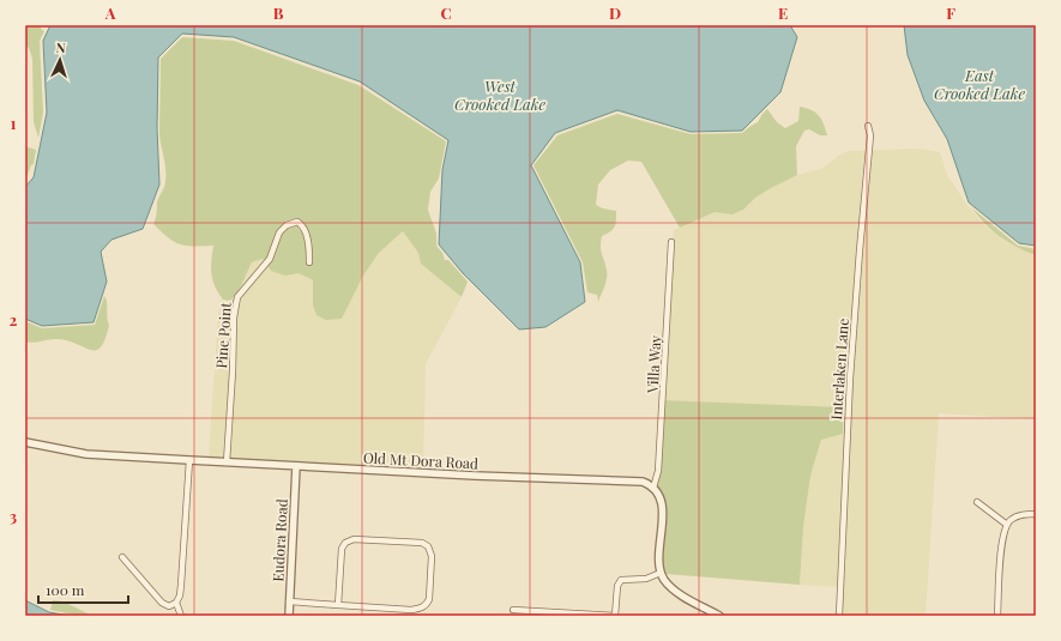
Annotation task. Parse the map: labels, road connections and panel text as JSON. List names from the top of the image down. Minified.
{"streets":{"street":["Pine Point","Villa Way","Interlaken Lane","Old Mt Dora Road","Eudora Road"]},"crossings":[["Pine Point","Old Mt Dora Road"],["Villa Way","Old Mt Dora Road"],["Old Mt Dora Road","Eudora Road"]],"water":["East Crooked Lake","West Crooked Lake"],"scale_bar":"100 m","north":"top","grid":{"columns":["A","B","C","D","E","F"],"rows":["1","2","3"]}}
